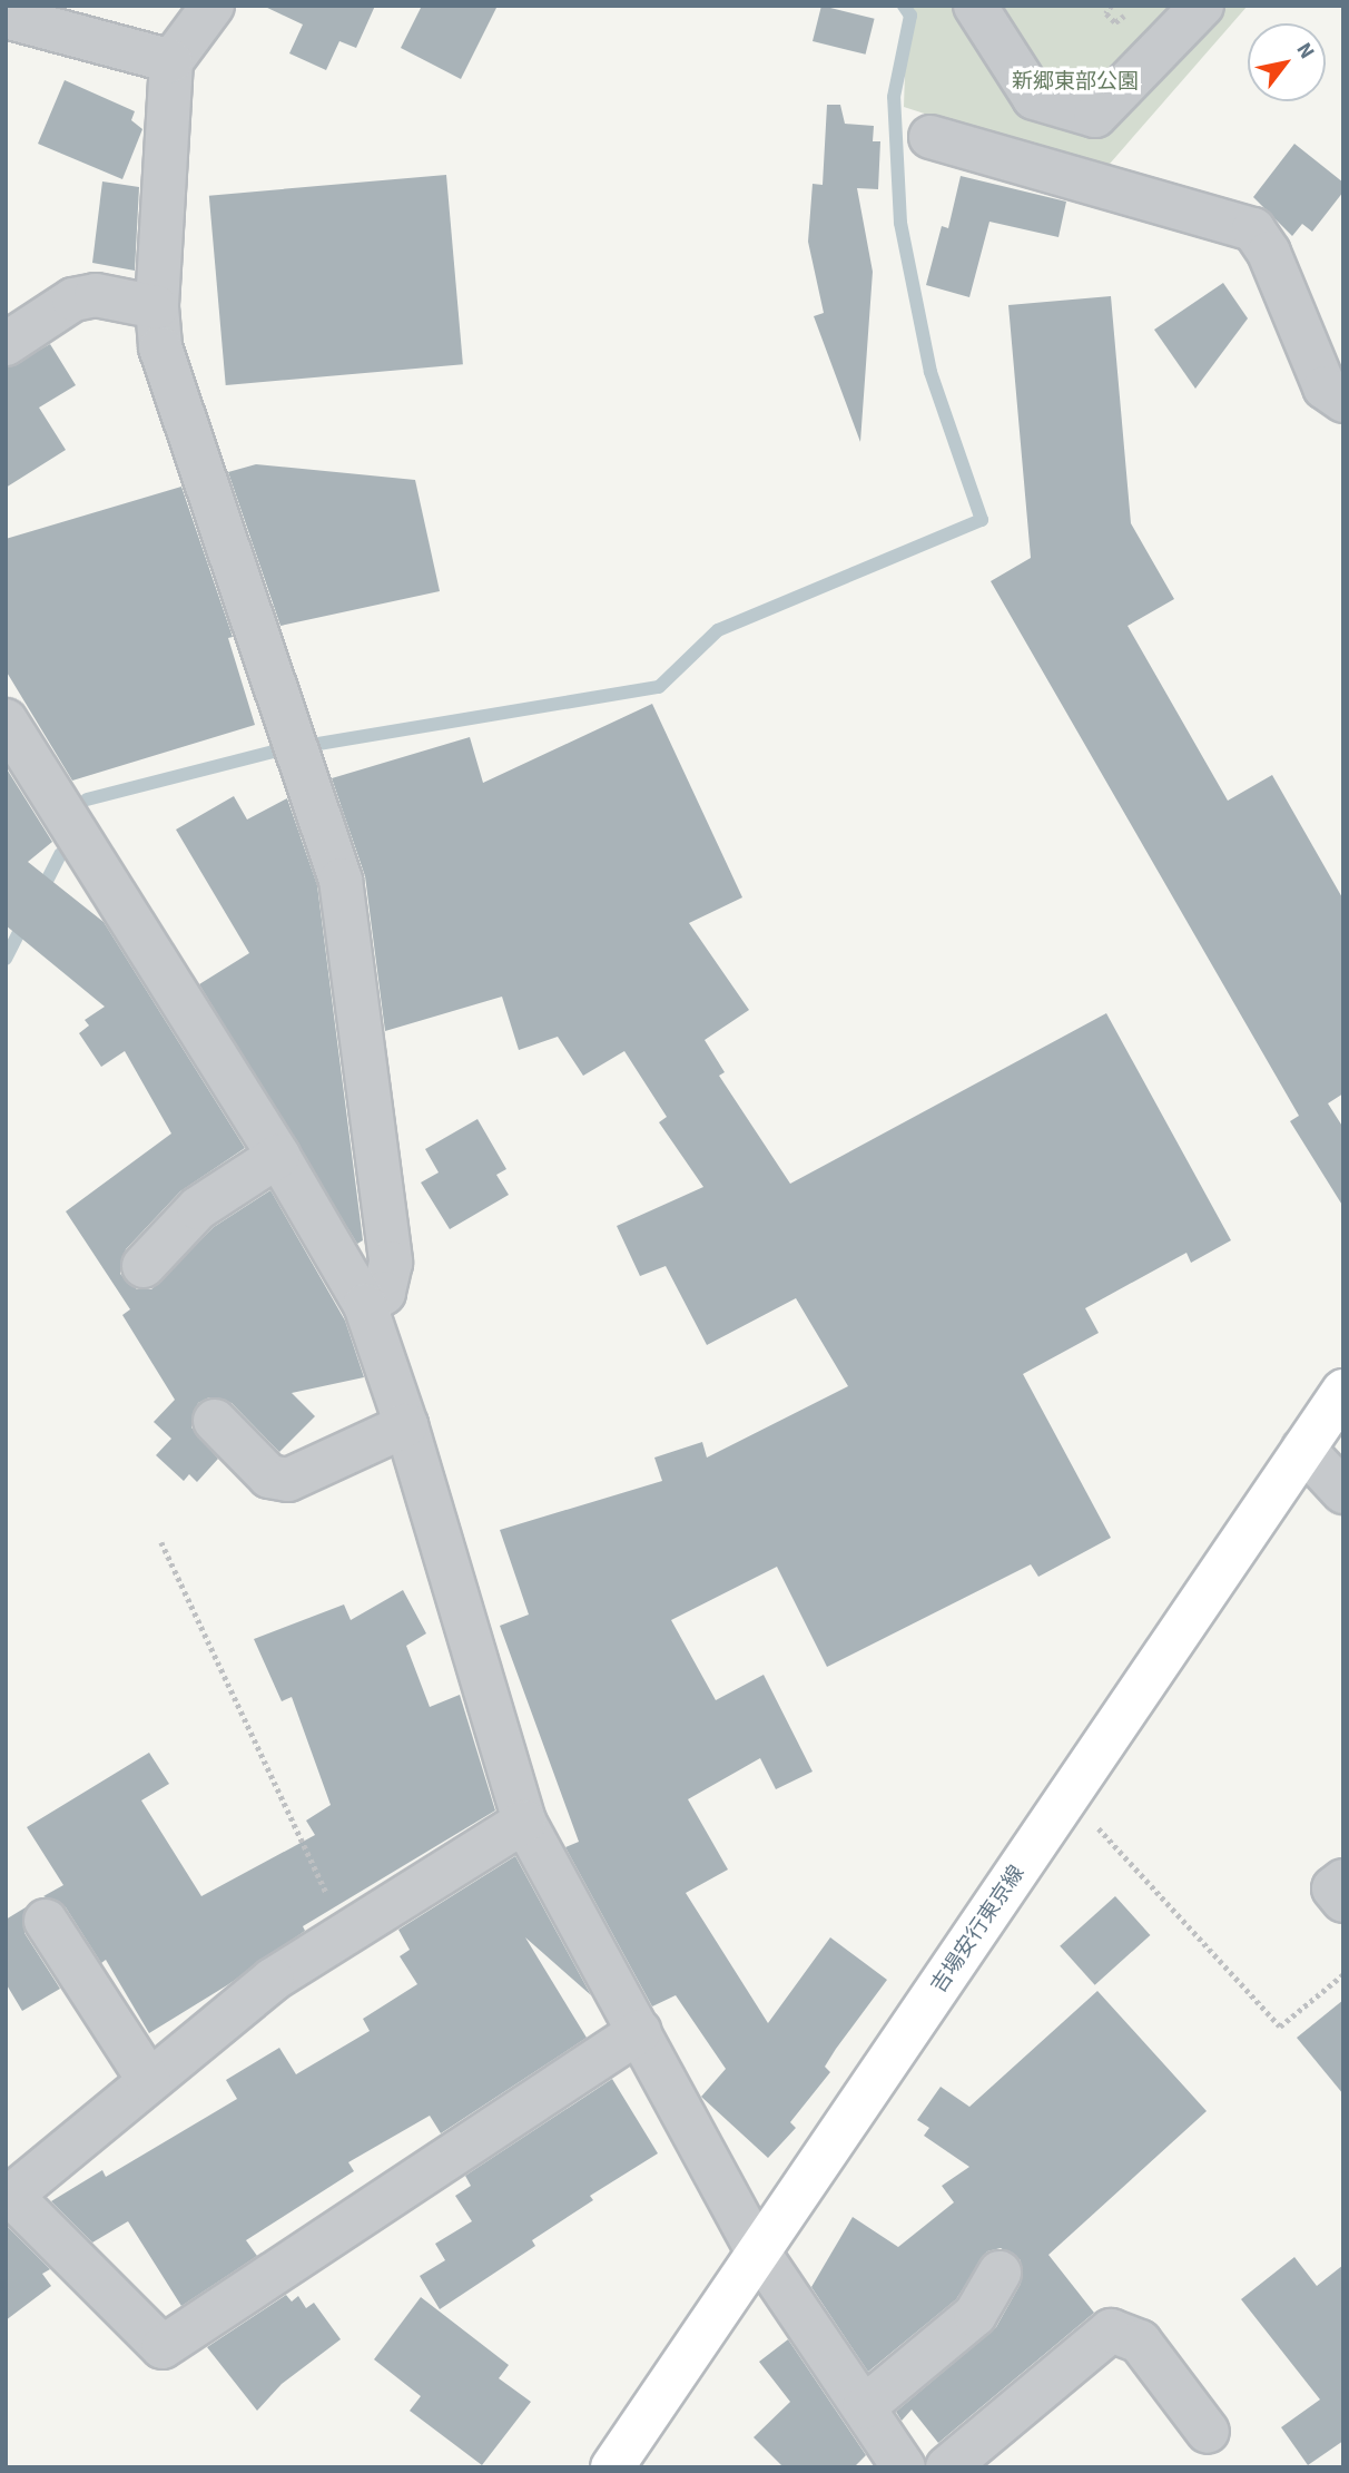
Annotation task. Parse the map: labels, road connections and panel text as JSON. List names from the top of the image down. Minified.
{"streets":{"main road":["吉場安行東京線"]},"parks":["新郷東部公園"],"north":"top right"}
